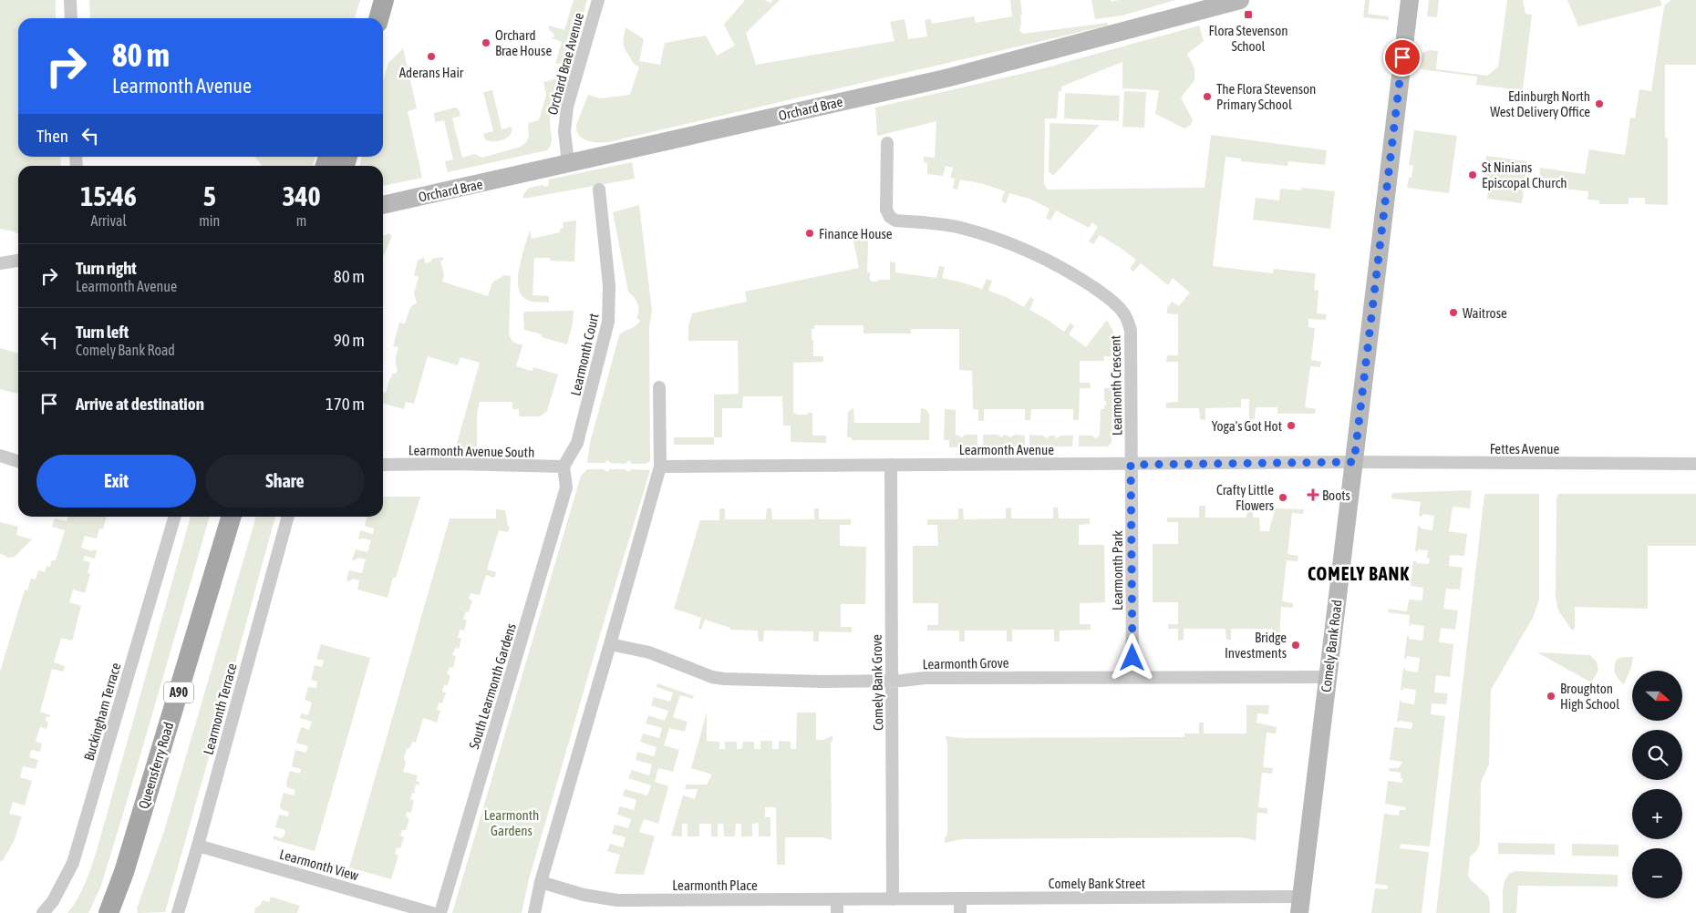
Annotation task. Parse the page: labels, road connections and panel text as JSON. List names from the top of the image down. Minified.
{"streets":{"main road":["Orchard Brae","Comely Bank Road","A90","Queensferry Road"],"street":["Orchard Brae Avenue","Learmonth Court","Learmonth Crescent","Fettes Avenue","Learmonth Avenue","Learmonth Avenue South","Learmonth Park","Learmonth Grove","Comely Bank Grove","South Learmonth Gardens","Learmonth Terrace","Buckingham Terrace","Learmonth View","Comely Bank Street","Learmonth Place"]},"crossings":[["Orchard Brae Avenue","Orchard Brae"],["Learmonth Court","Learmonth Avenue South"],["Learmonth Court","South Learmonth Gardens"],["Learmonth Crescent","Learmonth Avenue"],["Learmonth Crescent","Learmonth Park"],["Fettes Avenue","Learmonth Avenue"],["Fettes Avenue","Comely Bank Road"],["Learmonth Avenue","Learmonth Park"],["Learmonth Avenue","Comely Bank Road"],["Learmonth Avenue","Comely Bank Grove"],["Learmonth Avenue South","South Learmonth Gardens"],["Learmonth Park","Learmonth Grove"],["Comely Bank Road","Learmonth Grove"],["Comely Bank Road","Comely Bank Street"],["Learmonth Grove","Comely Bank Grove"],["Comely Bank Grove","Comely Bank Street"],["Comely Bank Grove","Learmonth Place"],["Learmonth Terrace","Learmonth View"],["Comely Bank Street","Learmonth Place"]],"districts":["COMELY BANK"],"parks":["Learmonth Gardens"],"places":{"transit":["Flora Stevenson School"],"other":["Orchard Brae House","Aderans Hair","The Flora Stevenson Primary School","Edinburgh North West Delivery Office","St Ninians Episcopal Church","Finance House","Waitrose","Yoga's Got Hot","Crafty Little Flowers","Bridge Investments","Broughton High School"],"health":["Boots"]},"north":"right","page":{"turn":["80 m","Learmonth Avenue"],"then":"Then","eta":["15:46","Arrival","5","min","340","m"],"list":[{"name":"Turn right","note":"Learmonth Avenue","value":"80 m"},{"name":"Turn left","note":"Comely Bank Road","value":"90 m"},{"name":"Arrive at destination","value":"170 m"}],"buttons":["Exit","Share"],"map_buttons":["+","−"]}}
